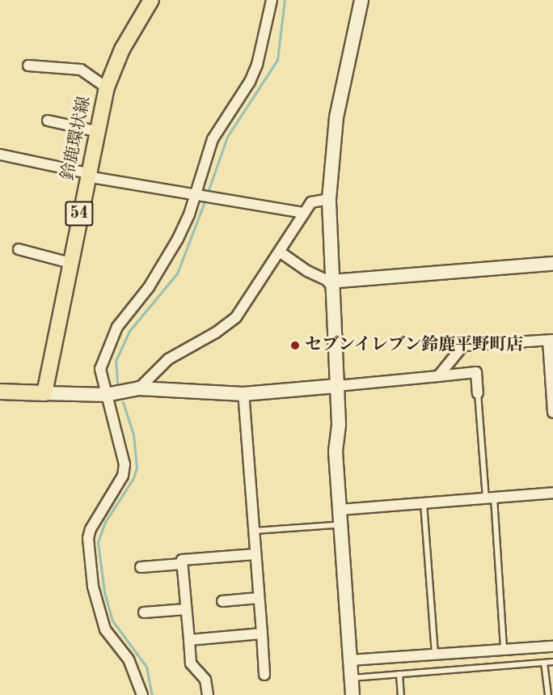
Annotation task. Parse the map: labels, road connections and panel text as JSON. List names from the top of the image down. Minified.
{"streets":{"main road":["鈴鹿環状線","54"]},"places":["セブンイレブン鈴鹿平野町店"]}
